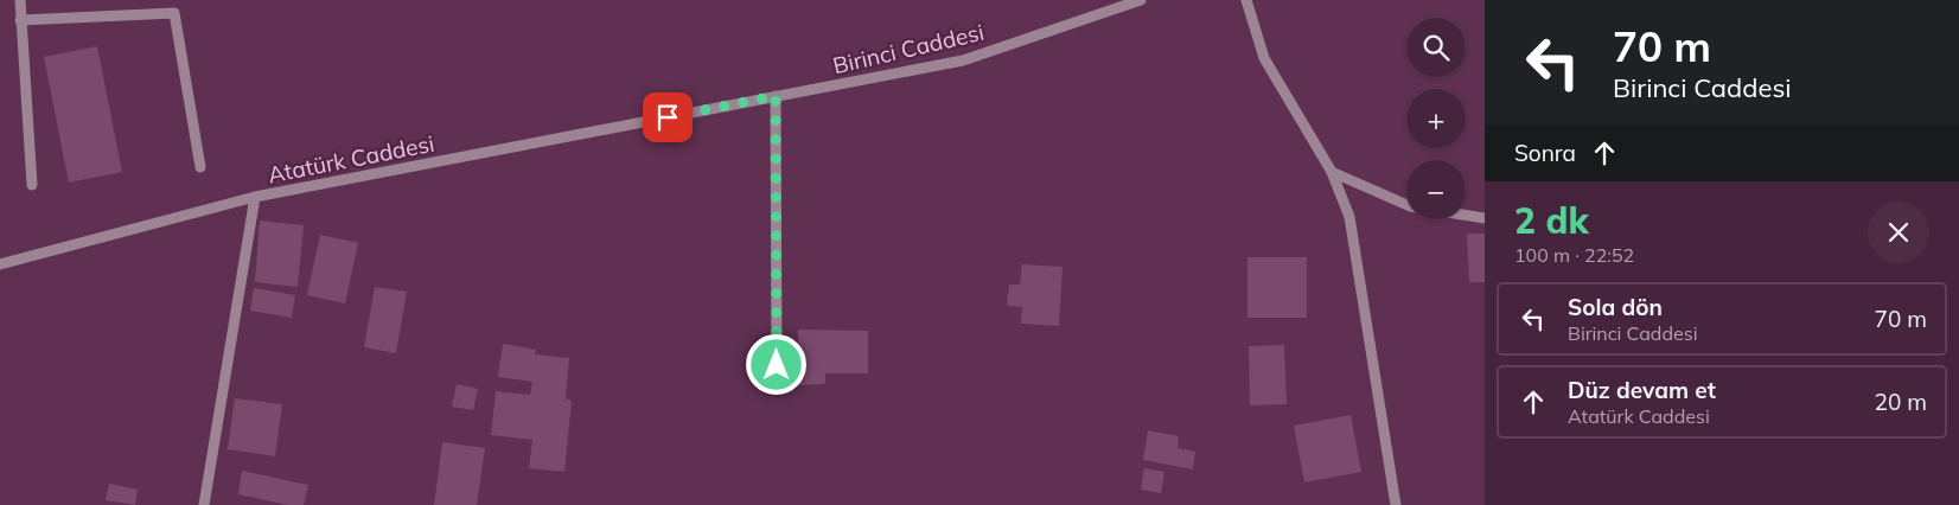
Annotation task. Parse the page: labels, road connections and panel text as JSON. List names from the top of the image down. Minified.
{"streets":{"street":["Birinci Caddesi","Atatürk Caddesi"]},"crossings":[["Birinci Caddesi","Atatürk Caddesi"]],"page":{"turn":["70 m","Birinci Caddesi"],"map_buttons":["+","−"],"then":"Sonra","heading":["2 dk","100 m · 22:52"],"list":[{"name":"Sola dön","note":"Birinci Caddesi","value":"70 m"},{"name":"Düz devam et","note":"Atatürk Caddesi","value":"20 m"}]}}
